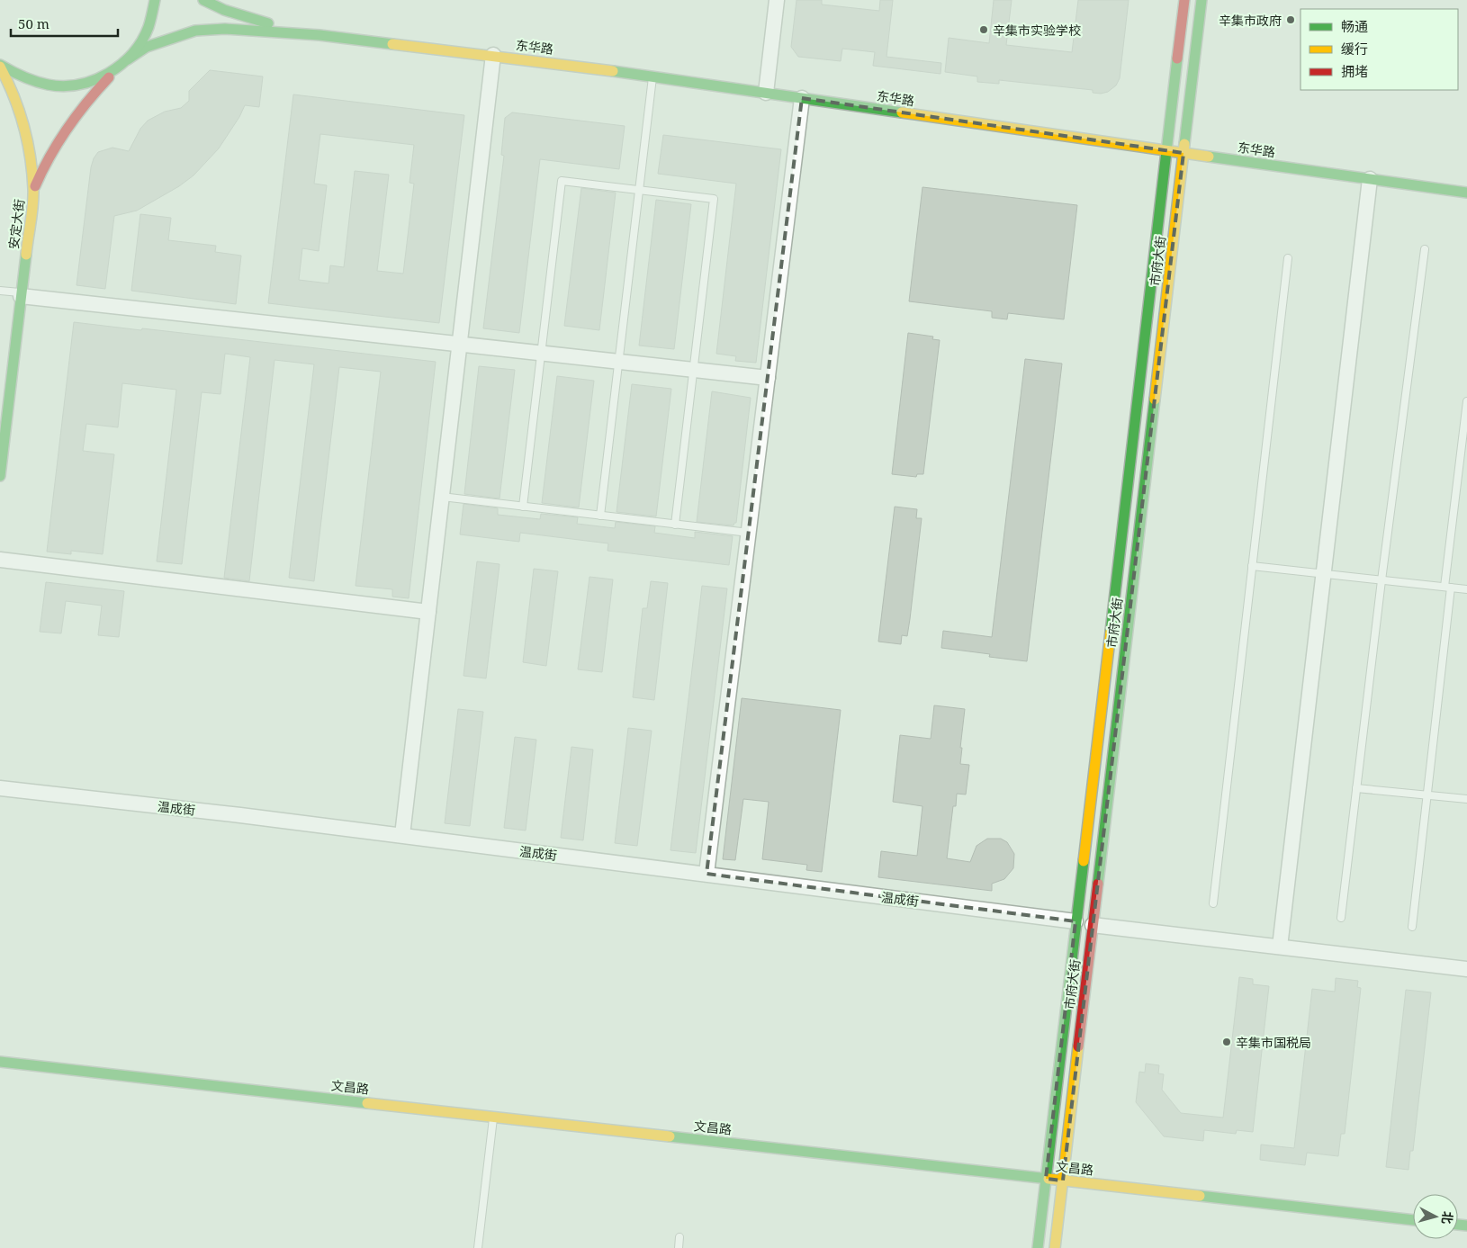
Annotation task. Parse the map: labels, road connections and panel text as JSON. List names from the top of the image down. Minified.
{"streets":{"street":["东华路","安定大街","市府大街","温成街","文昌路"]},"crossings":[["东华路","市府大街"],["市府大街","温成街"],["市府大街","文昌路"]],"places":["辛集市政府","辛集市实验学校","辛集市国税局"],"legend":["畅通","缓行","拥堵"],"scale_bar":"50 m","north":"right"}
